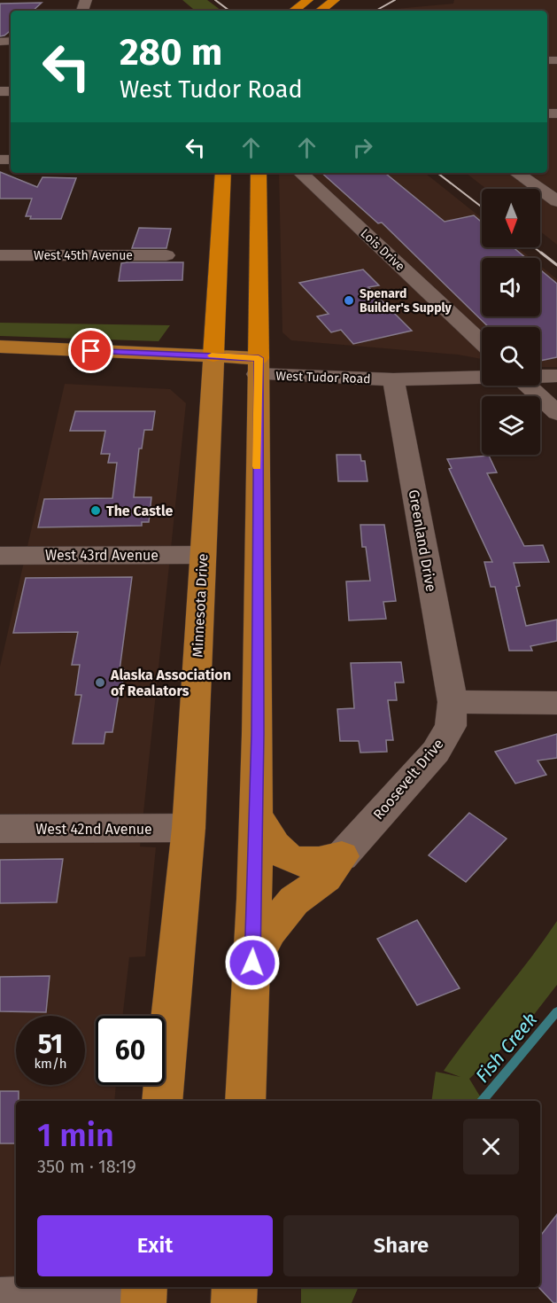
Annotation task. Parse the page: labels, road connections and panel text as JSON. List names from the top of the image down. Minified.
{"streets":{"highway":["Minnesota Drive"],"main road":["West Tudor Road"],"street":["Lois Drive","West 45th Avenue","Greenland Drive","West 43rd Avenue","Roosevelt Drive","West 42nd Avenue"]},"crossings":[["West Tudor Road","Greenland Drive"],["West Tudor Road","Minnesota Drive"],["Greenland Drive","Roosevelt Drive"],["West 43rd Avenue","Minnesota Drive"],["Minnesota Drive","West 42nd Avenue"]],"water":["Fish Creek"],"places":["Spenard Builder's Supply","The Castle","Alaska Association of Realators"],"north":"bottom","page":{"turn":["280 m","West Tudor Road"],"speed":"51 km/h","limit":"60","heading":["1 min","350 m · 18:19"],"buttons":["Exit","Share"]}}
